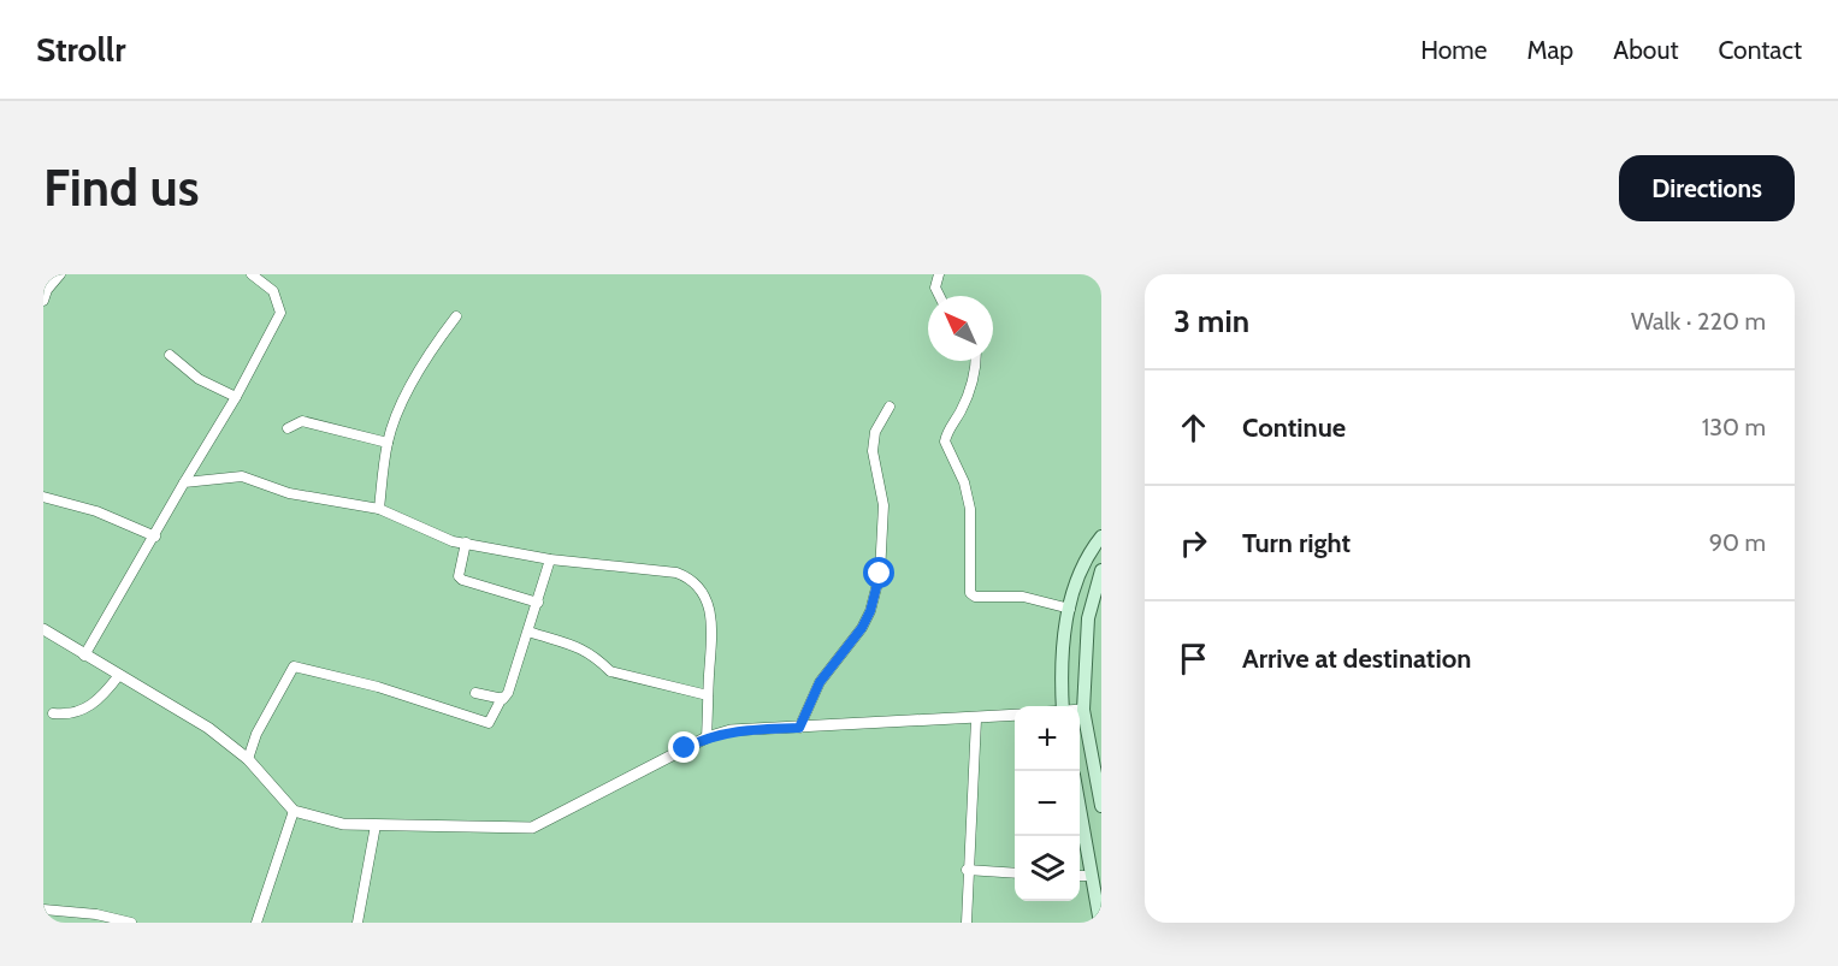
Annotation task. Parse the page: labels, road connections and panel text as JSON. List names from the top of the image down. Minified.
{"north":"top left","page":{"header":"Strollr","nav":["Home","Map","About","Contact"],"buttons":"Directions","title":"Find us","heading":["3 min","Walk · 220 m"],"list":[["Continue","130 m"],["Turn right","90 m"],"Arrive at destination"],"map_buttons":["+","−"]}}
